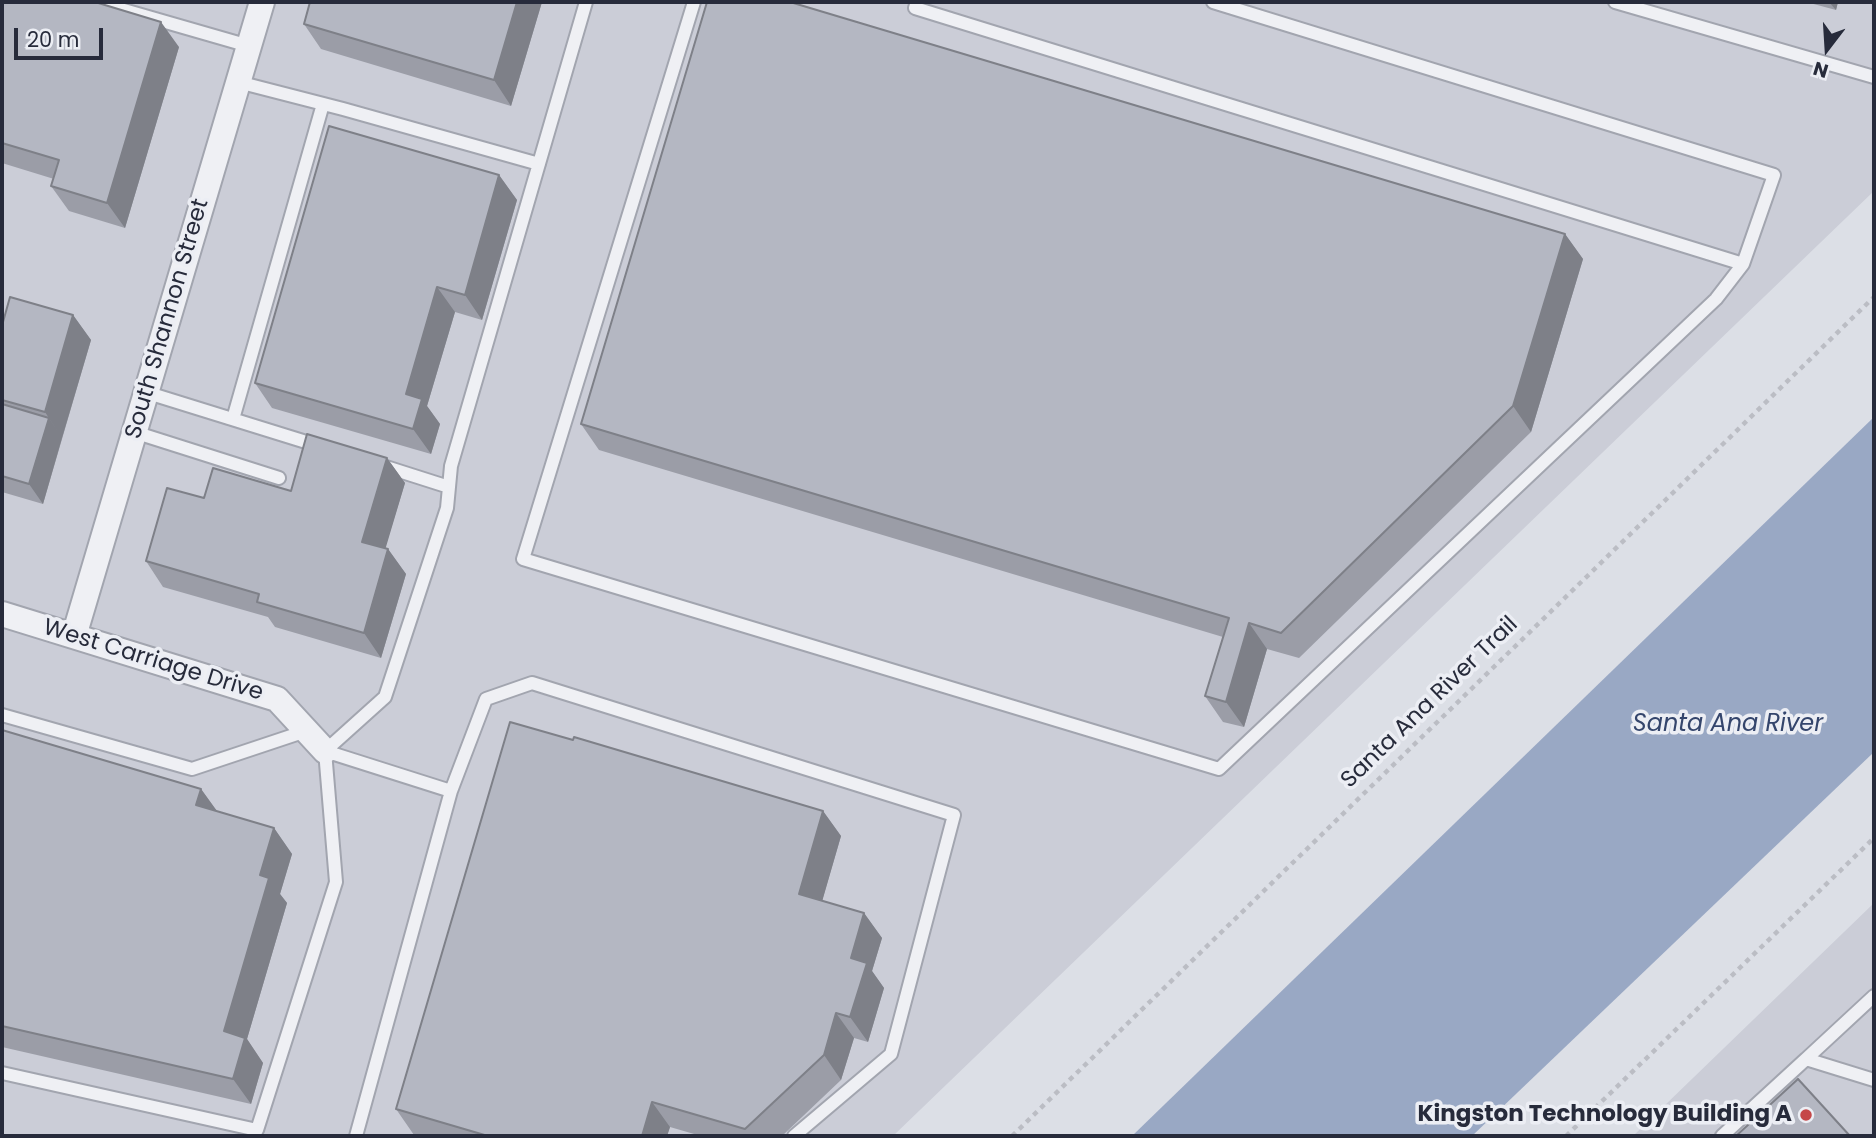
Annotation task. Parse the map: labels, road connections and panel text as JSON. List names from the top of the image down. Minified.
{"streets":{"street":["South Shannon Street","West Carriage Drive"],"path":["Santa Ana River Trail"]},"crossings":[["South Shannon Street","West Carriage Drive"]],"water":["Santa Ana River"],"places":["Kingston Technology Building A"],"scale_bar":"20 m","north":"bottom"}
